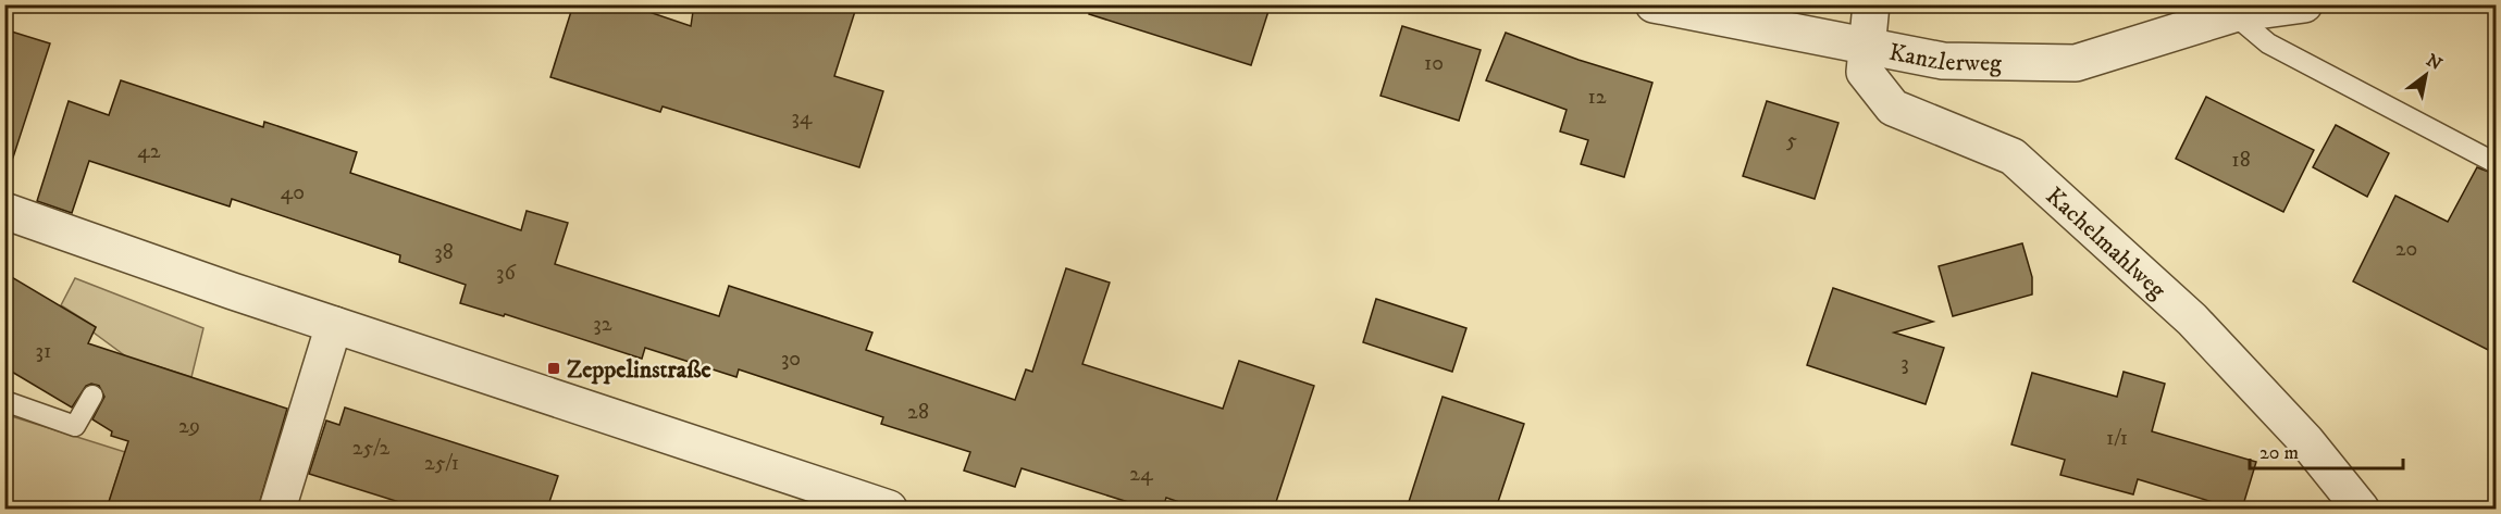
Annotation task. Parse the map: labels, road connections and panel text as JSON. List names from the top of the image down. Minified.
{"streets":{"street":["Kanzlerweg","Kachelmahlweg"]},"crossings":[["Kanzlerweg","Kachelmahlweg"]],"places":{"transit":["Zeppelinstraße"]},"house_numbers":["10","12","34","5","42","18","40","20","38","36","32","31","30","3","28","29","1/1","25/2","25/1","24"],"scale_bar":"20 m","north":"top right"}
